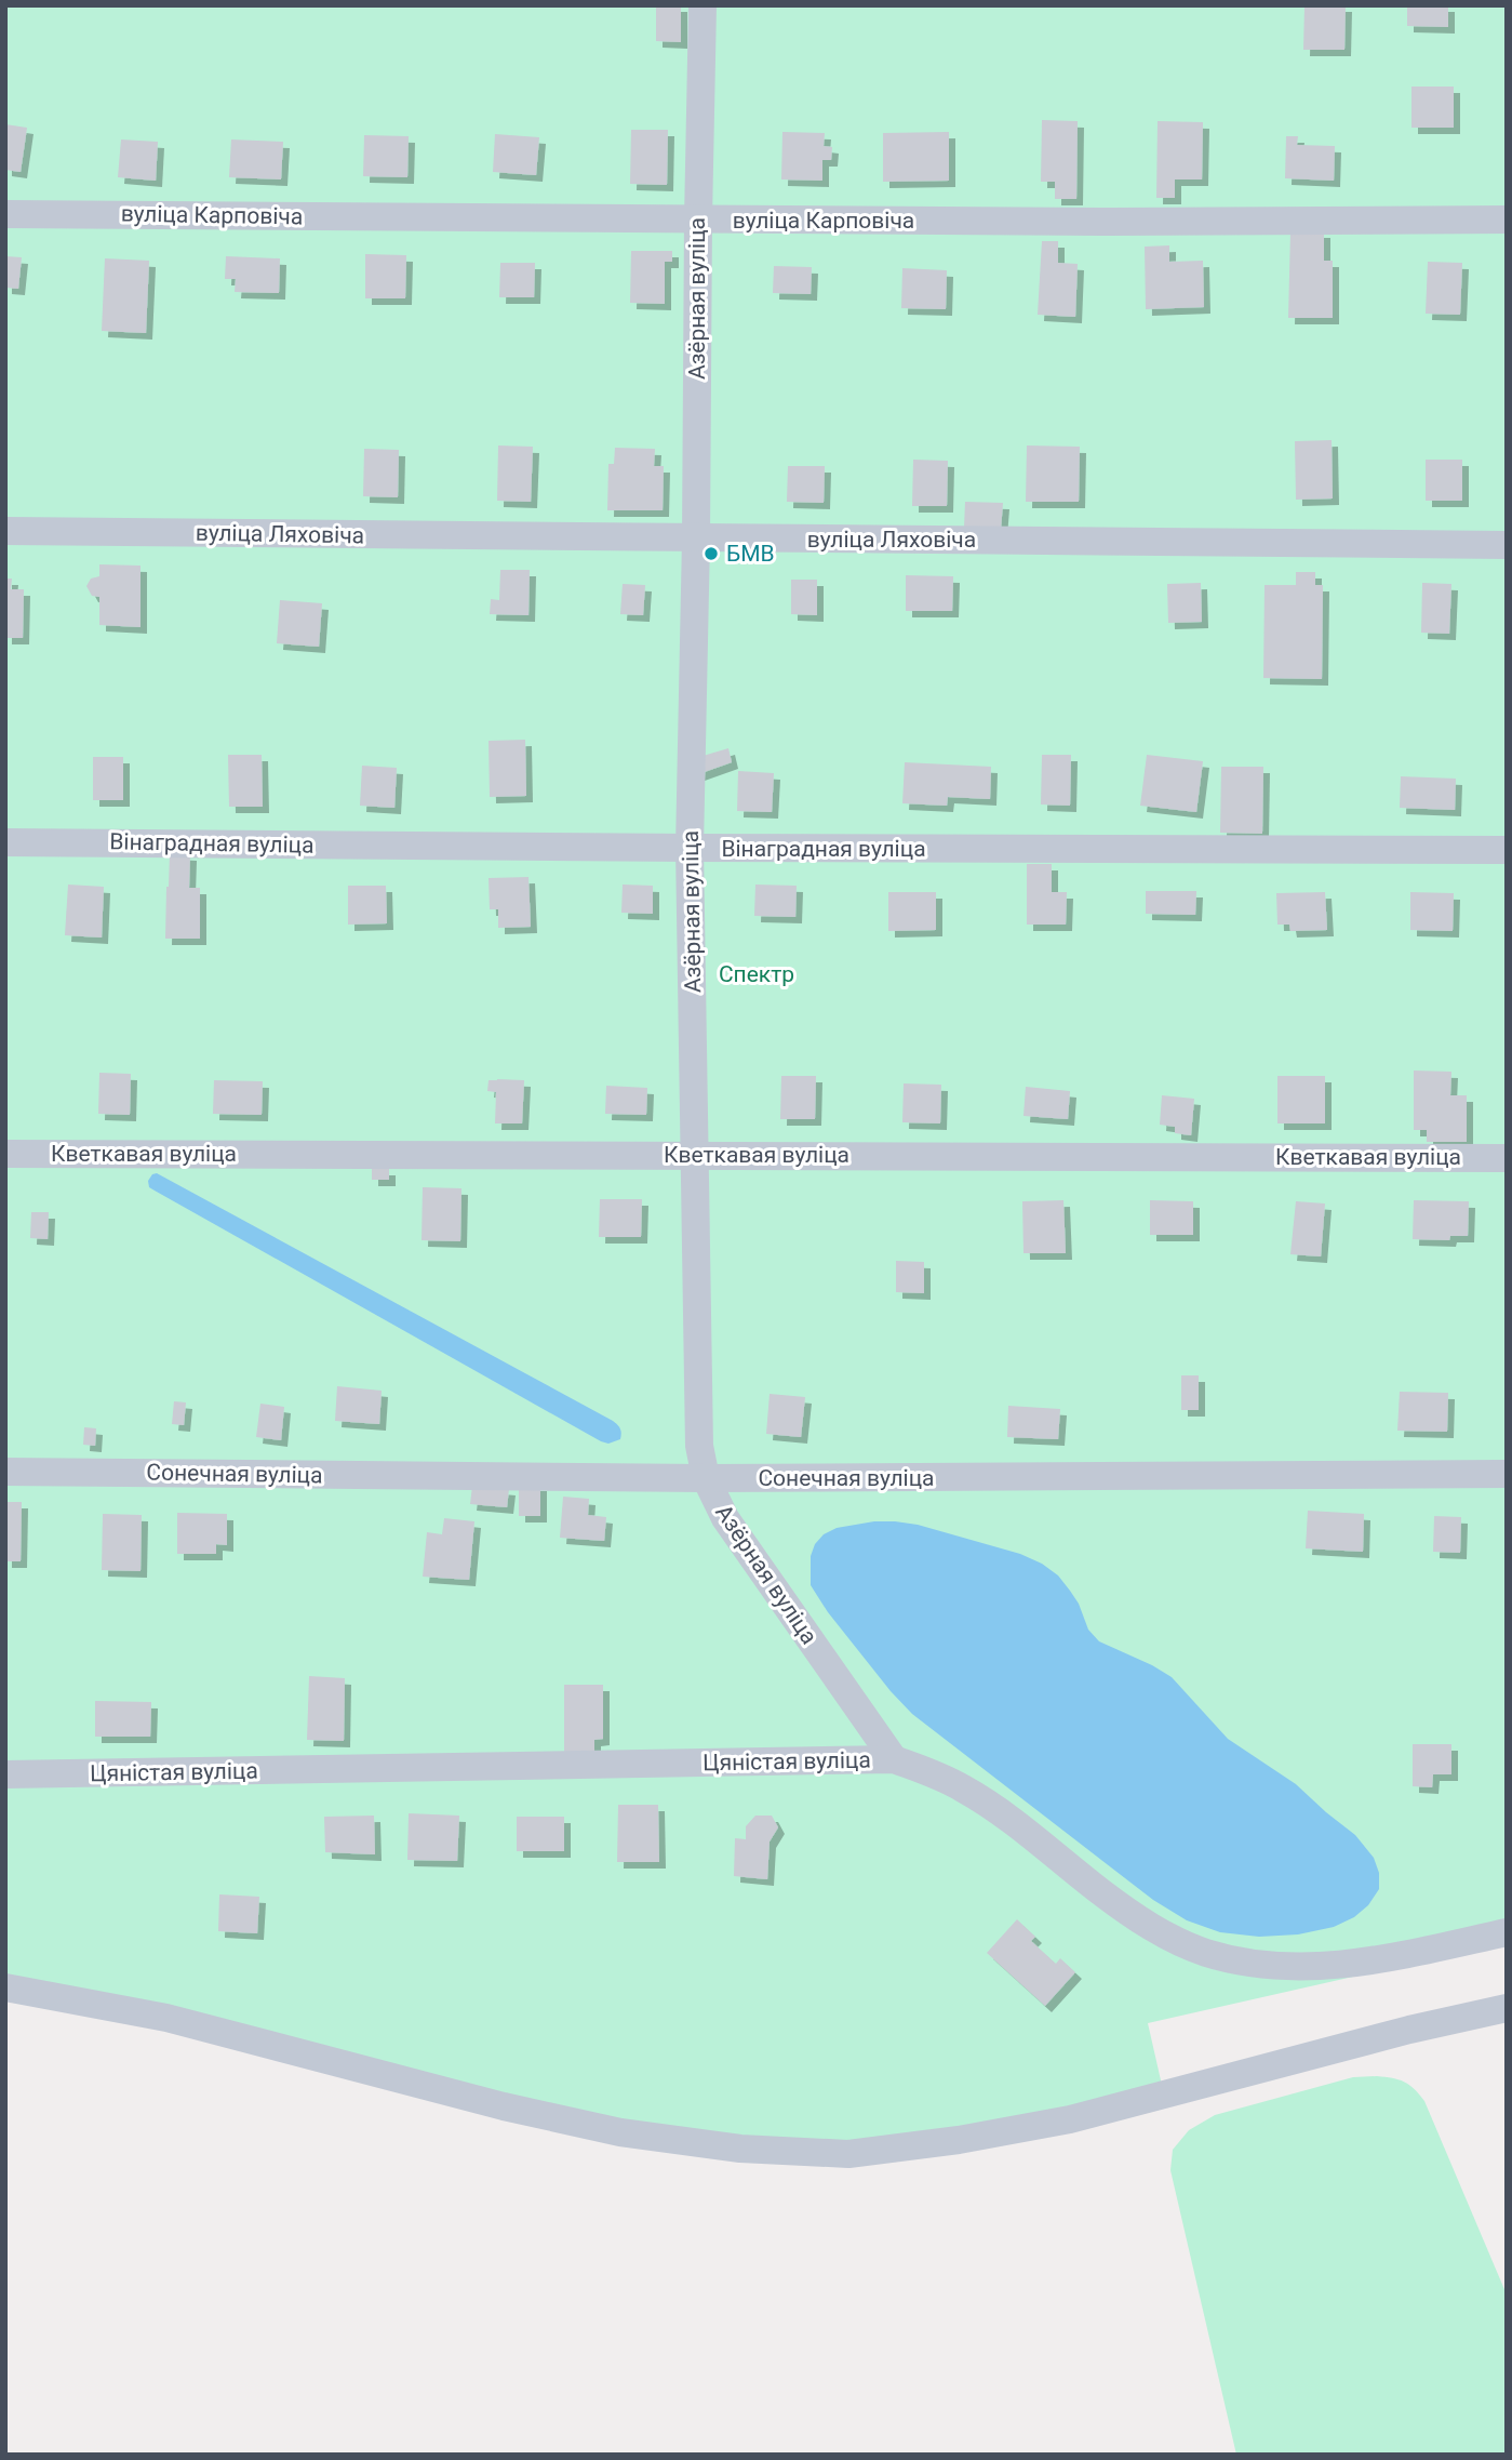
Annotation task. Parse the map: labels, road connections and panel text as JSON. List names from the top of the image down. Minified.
{"streets":{"street":["вуліца Карповіча","Азёрная вуліца","вуліца Ляховіча","Вінаградная вуліца","Кветкавая вуліца","Сонечная вуліца","Цяністая вуліца"]},"crossings":[["вуліца Карповіча","Азёрная вуліца"],["Азёрная вуліца","вуліца Ляховіча"],["Азёрная вуліца","Вінаградная вуліца"],["Азёрная вуліца","Кветкавая вуліца"],["Азёрная вуліца","Сонечная вуліца"],["Азёрная вуліца","Цяністая вуліца"]],"parks":["Спектр"],"places":["БМВ"]}
